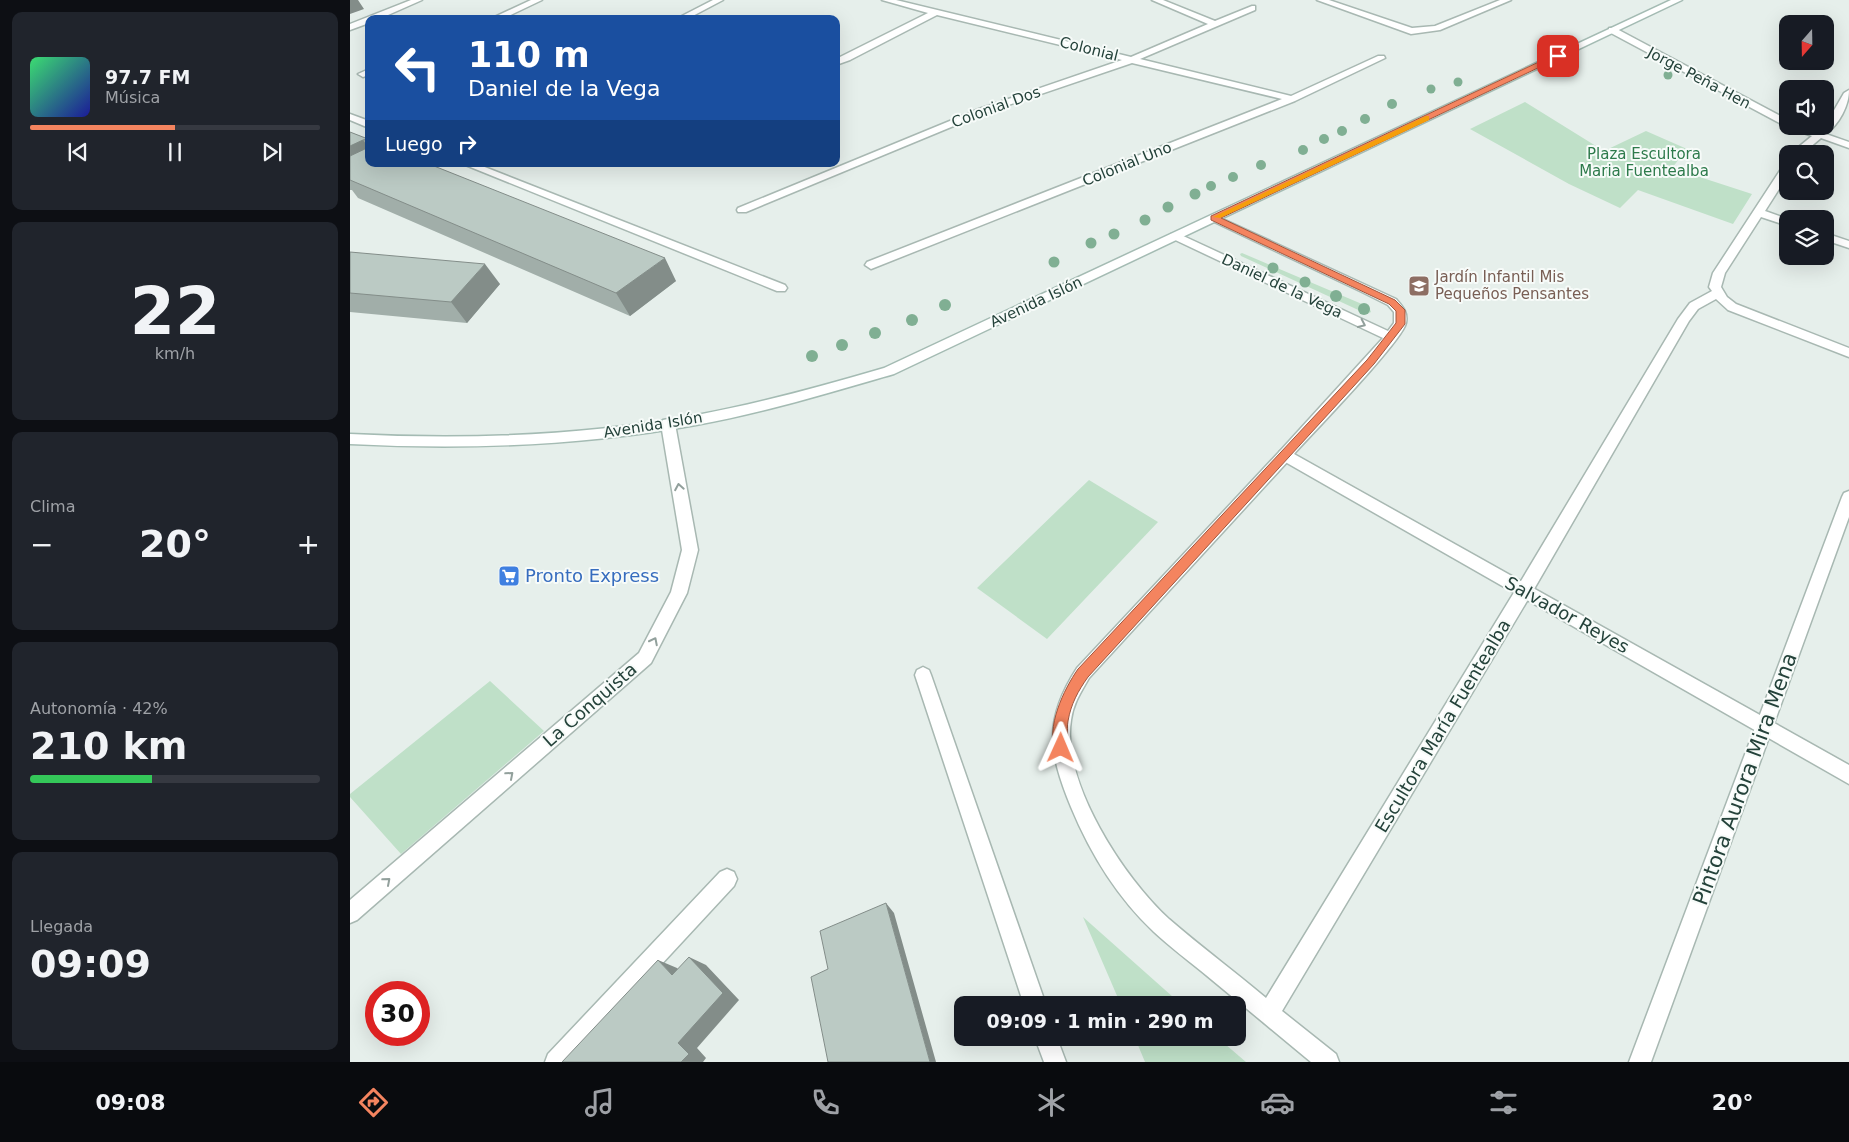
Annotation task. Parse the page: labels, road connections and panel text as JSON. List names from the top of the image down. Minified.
{"streets":{"street":["Colonial","Jorge Peña Hen","Colonial Dos","Colonial Uno","Daniel de la Vega","Avenida Islón","Salvador Reyes","La Conquista","Escultora María Fuentealba","Pintora Aurora Mira Mena"]},"crossings":[["Colonial","Colonial Dos"],["Colonial","Colonial Uno"],["Jorge Peña Hen","Avenida Islón"],["Daniel de la Vega","Avenida Islón"],["Daniel de la Vega","Salvador Reyes"],["Daniel de la Vega","Escultora María Fuentealba"],["Avenida Islón","La Conquista"],["Salvador Reyes","Escultora María Fuentealba"],["Salvador Reyes","Pintora Aurora Mira Mena"]],"one_way":["La Conquista"],"parks":["Plaza Escultora Maria Fuentealba"],"places":{"school or university":["Jardín Infantil Mis Pequeños Pensantes"],"supermarket":["Pronto Express"]},"north":"bottom","page":{"turn":["110 m","Daniel de la Vega"],"song":["97.7 FM","Música"],"then":"Luego","tile":[["22","km/h"],"Clima",["Autonomía · 42%","210 km"],["Llegada","09:09"]],"heat":["−","20°","+"],"limit":"30","trip":"09:09 · 1 min · 290 m","tabs":["09:08","20°"]}}
